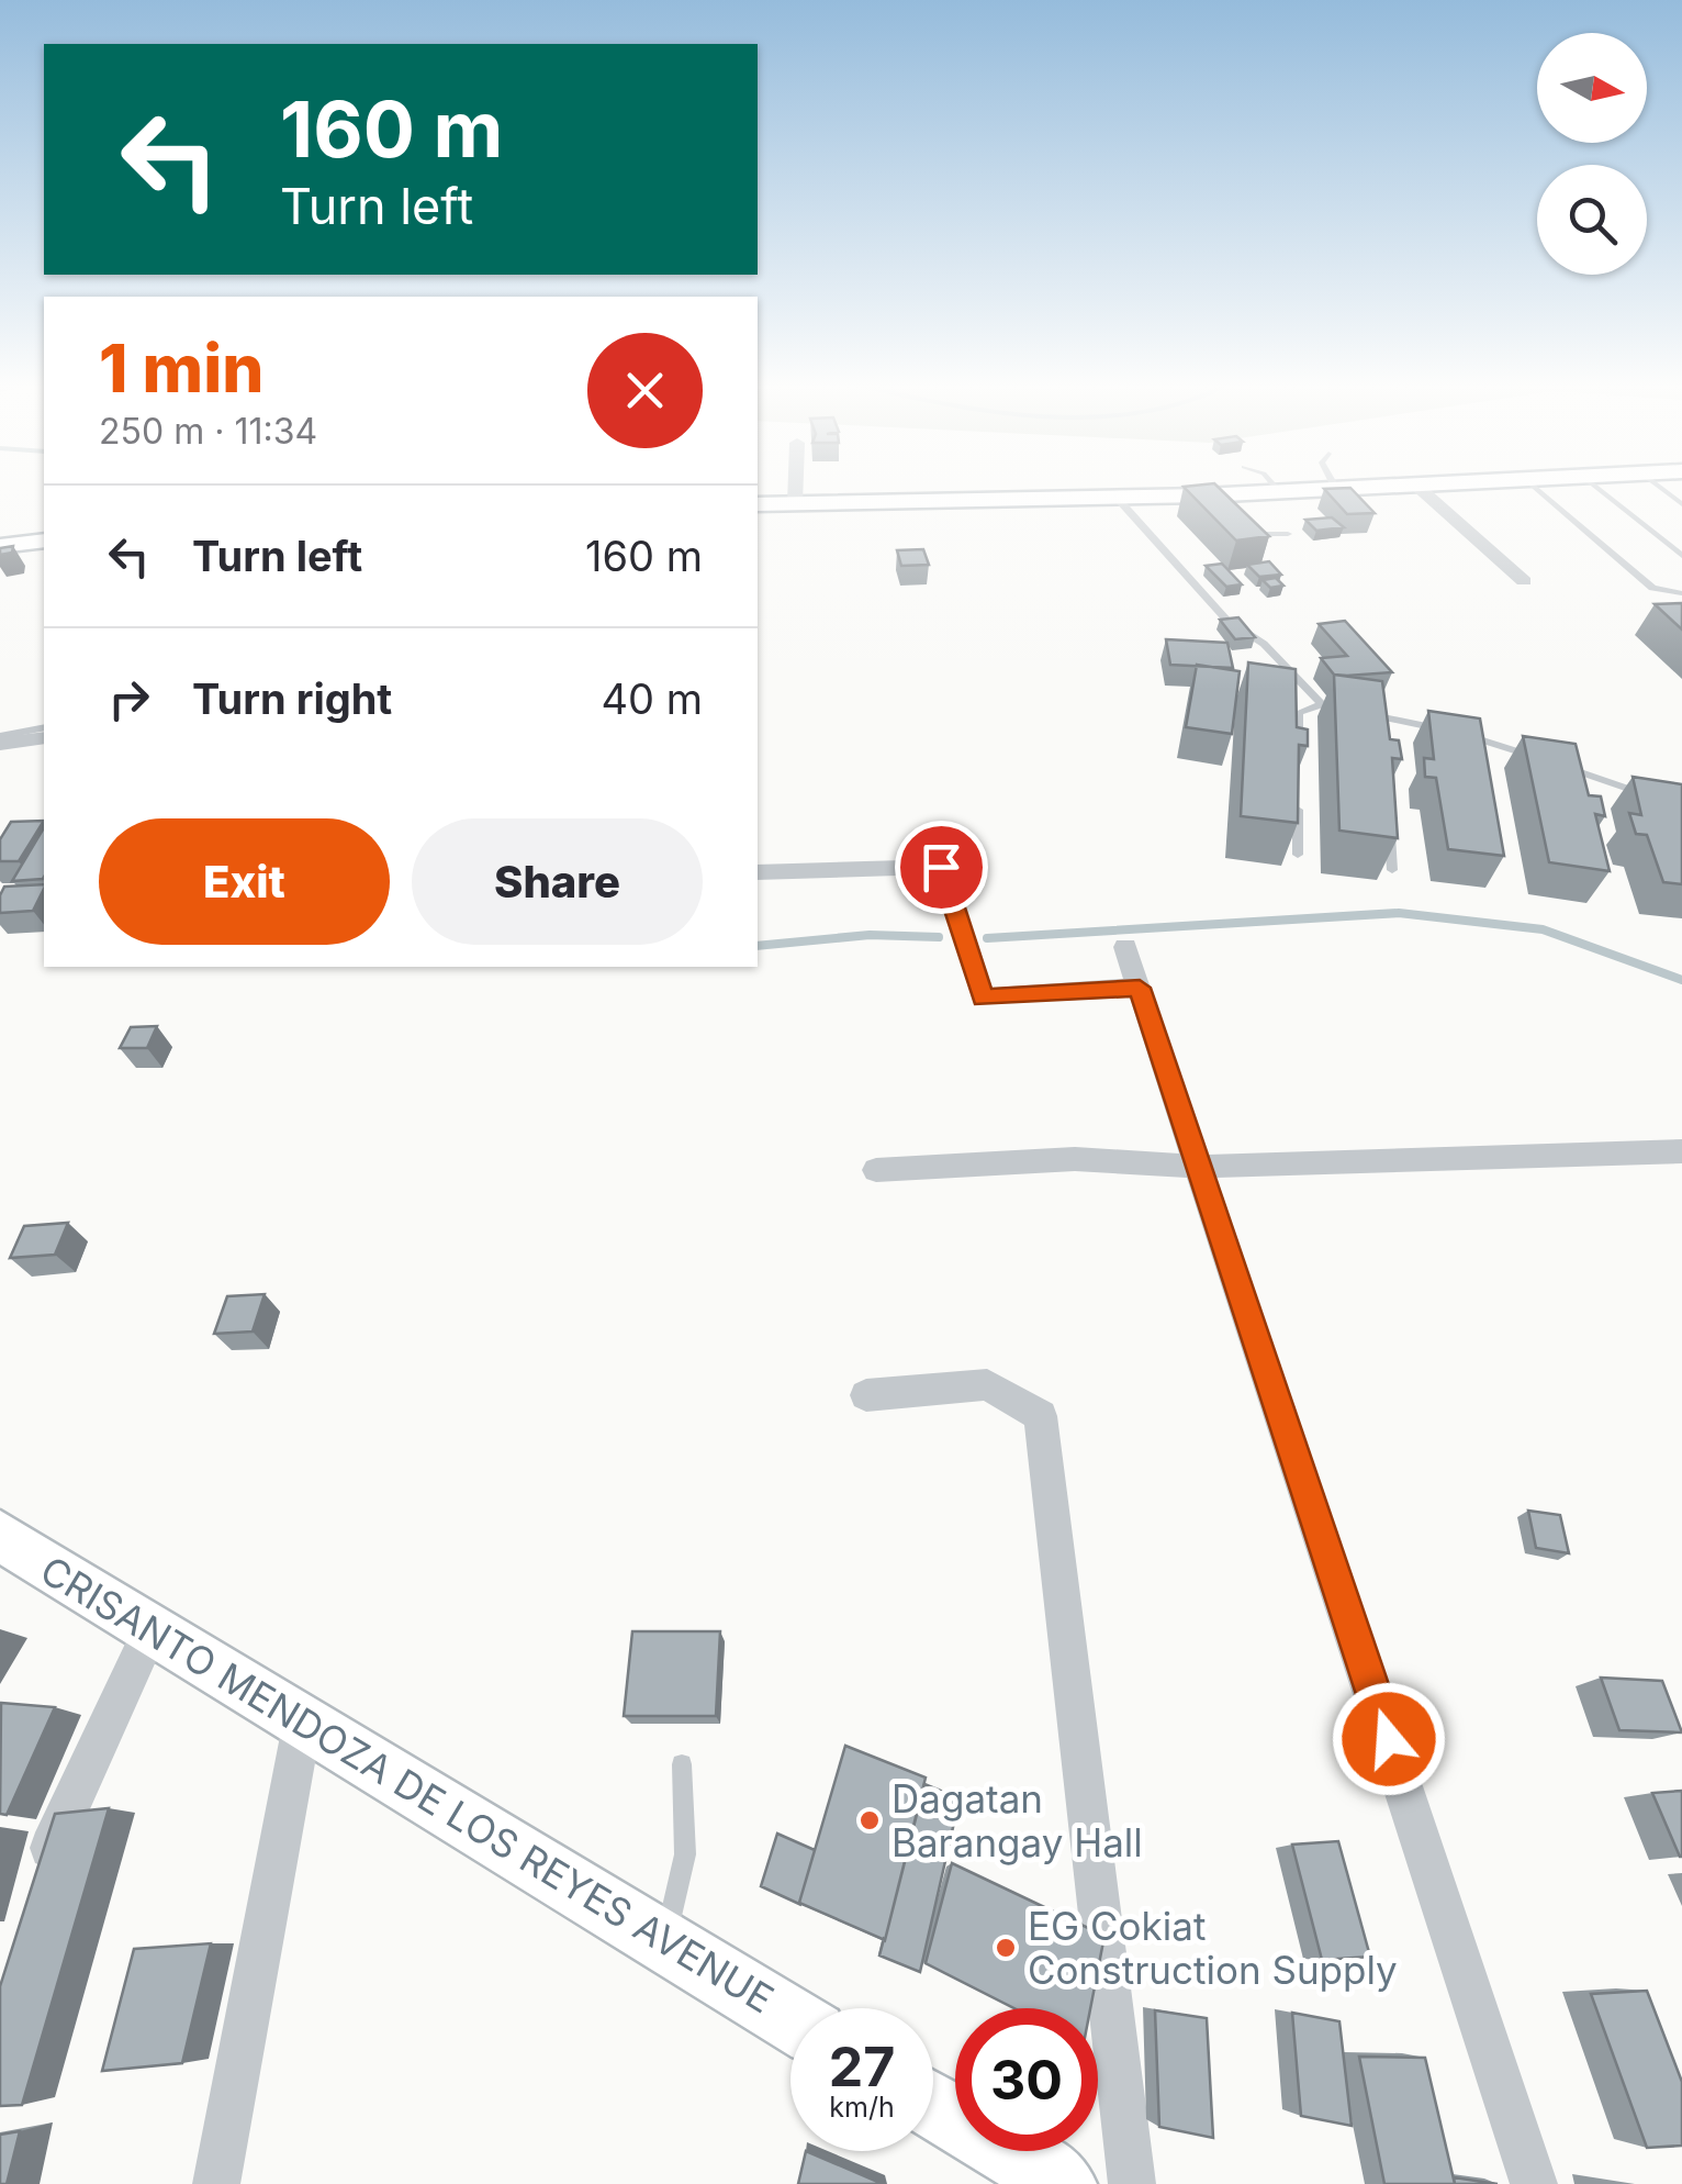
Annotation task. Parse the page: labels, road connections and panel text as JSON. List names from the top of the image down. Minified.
{"streets":{"street":["CRISANTO MENDOZA DE LOS REYES AVENUE"]},"places":["Dagatan Barangay Hall","EG Cokiat Construction Supply"],"north":"right","page":{"turn":["160 m","Turn left"],"heading":["1 min","250 m · 11:34"],"list":[{"name":"Turn left","value":"160 m"},{"name":"Turn right","value":"40 m"}],"buttons":["Exit","Share"],"speed":"27 km/h","limit":"30"}}
